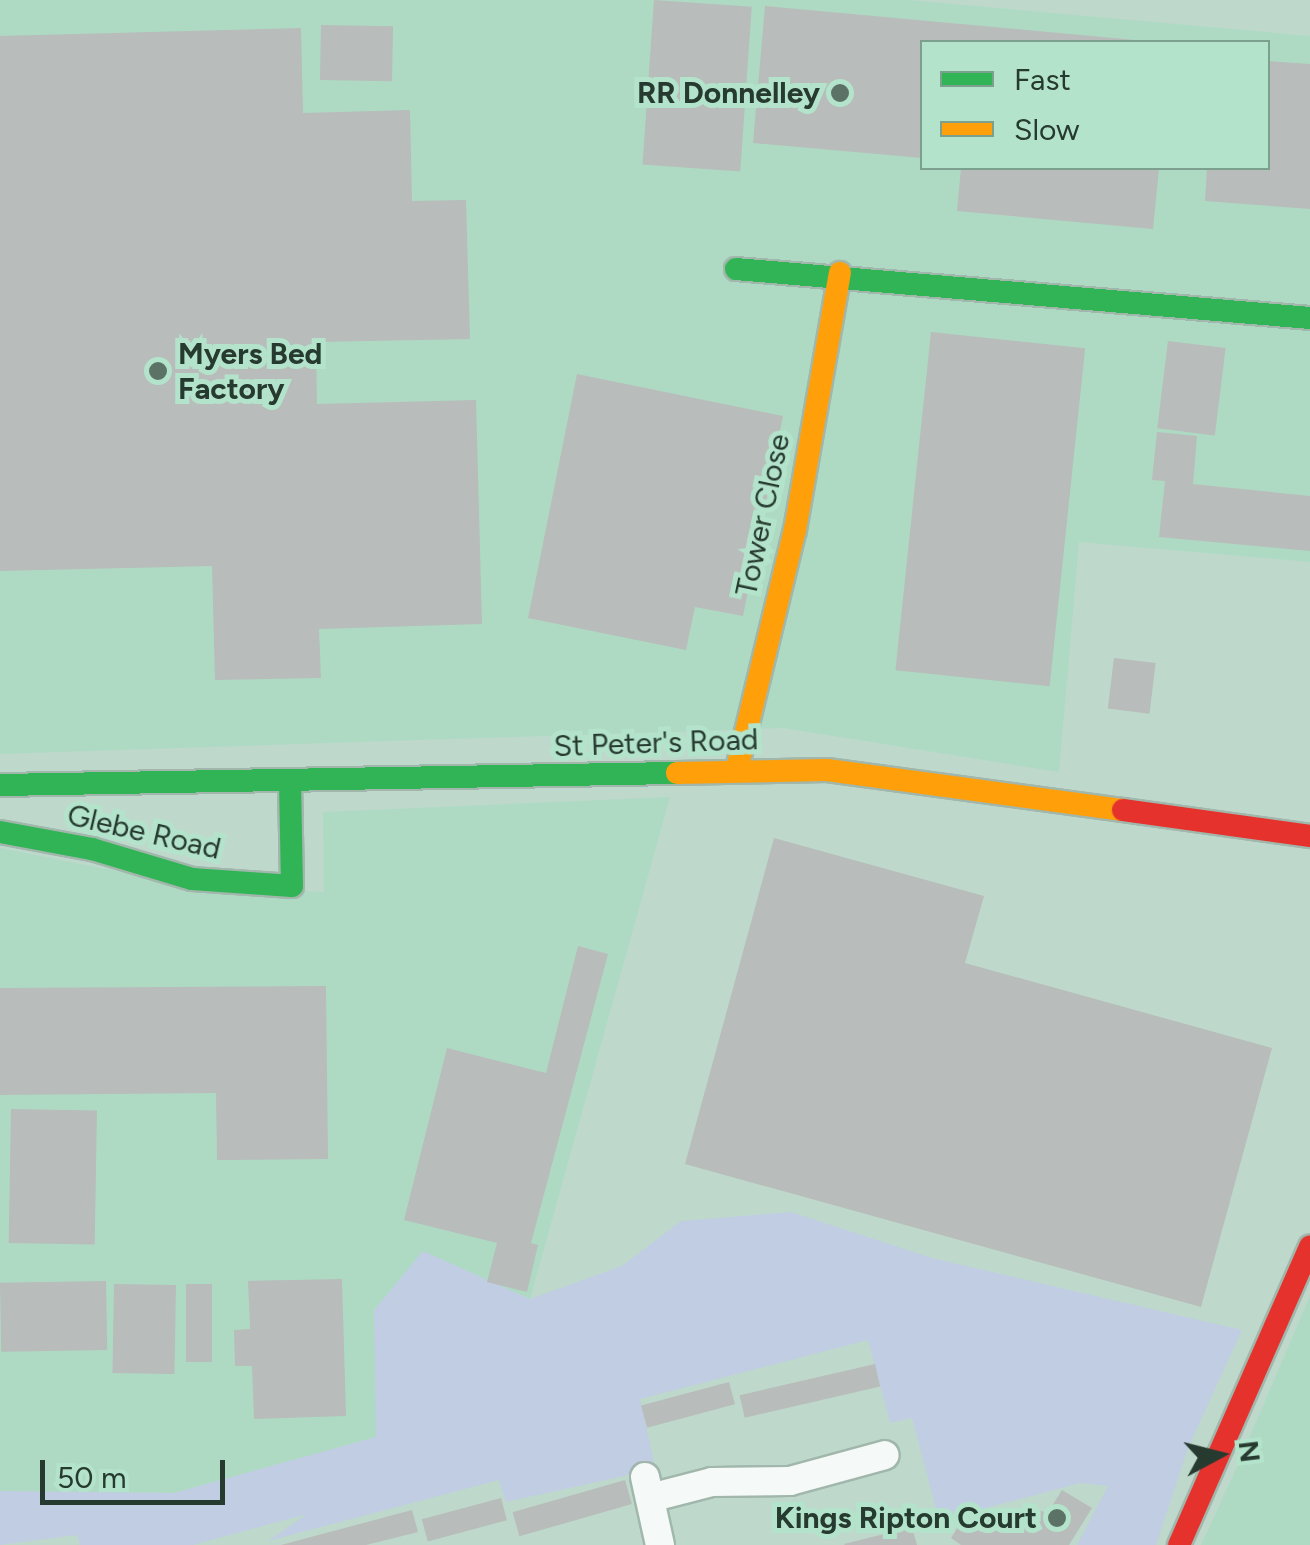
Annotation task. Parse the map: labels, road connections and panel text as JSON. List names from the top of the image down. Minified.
{"streets":{"street":["Tower Close","St Peter's Road","Glebe Road"]},"crossings":[["Tower Close","St Peter's Road"],["St Peter's Road","Glebe Road"]],"places":["RR Donnelley","Myers Bed Factory","Kings Ripton Court"],"legend":["Fast","Slow"],"scale_bar":"50 m","north":"right"}
